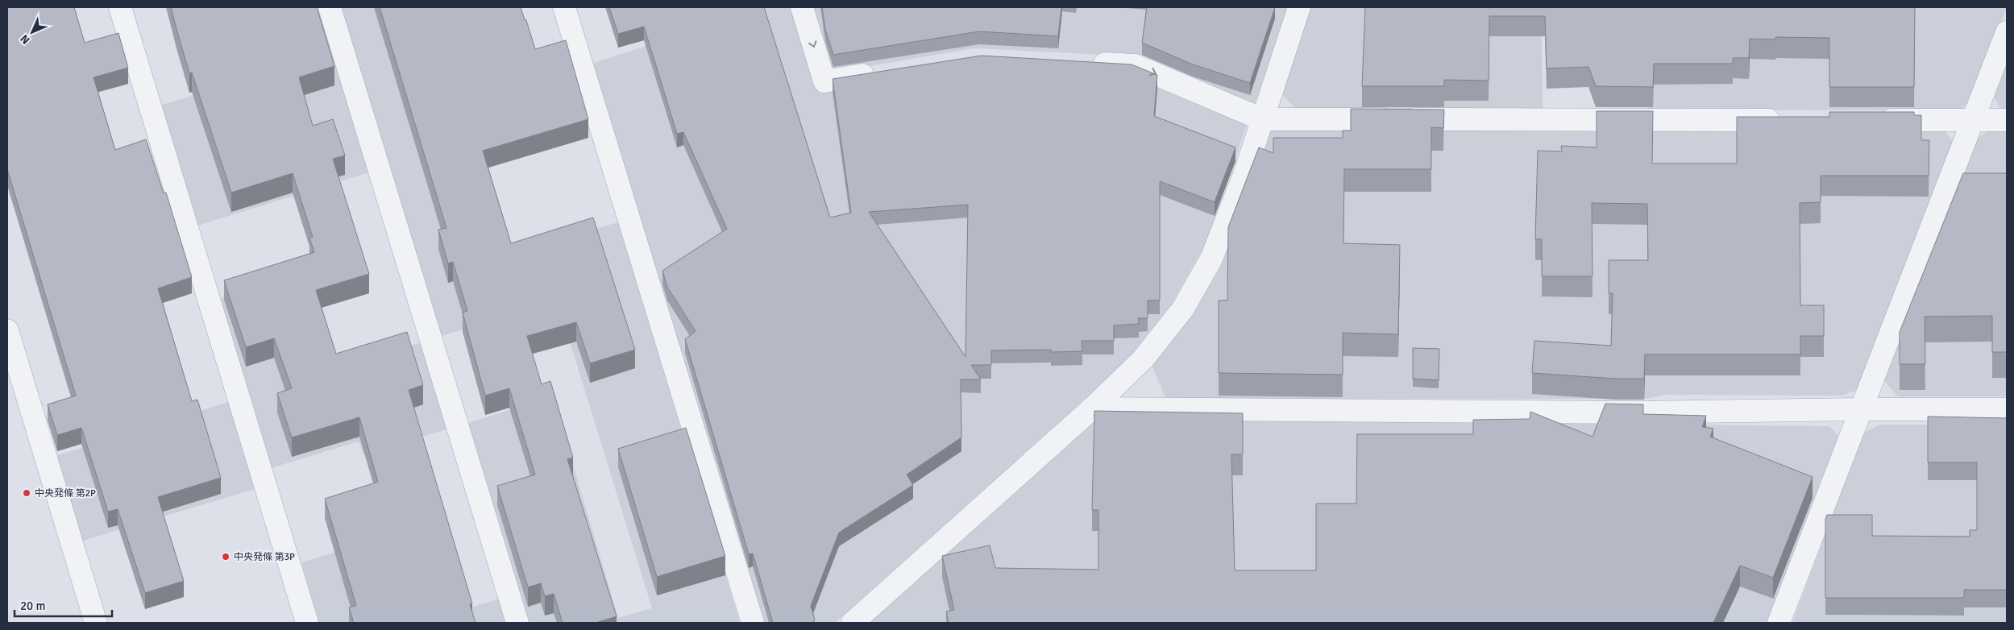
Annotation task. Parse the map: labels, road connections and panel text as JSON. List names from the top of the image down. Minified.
{"places":["中央発條 第2P","中央発條 第3P"],"scale_bar":"20 m","north":"bottom left"}
